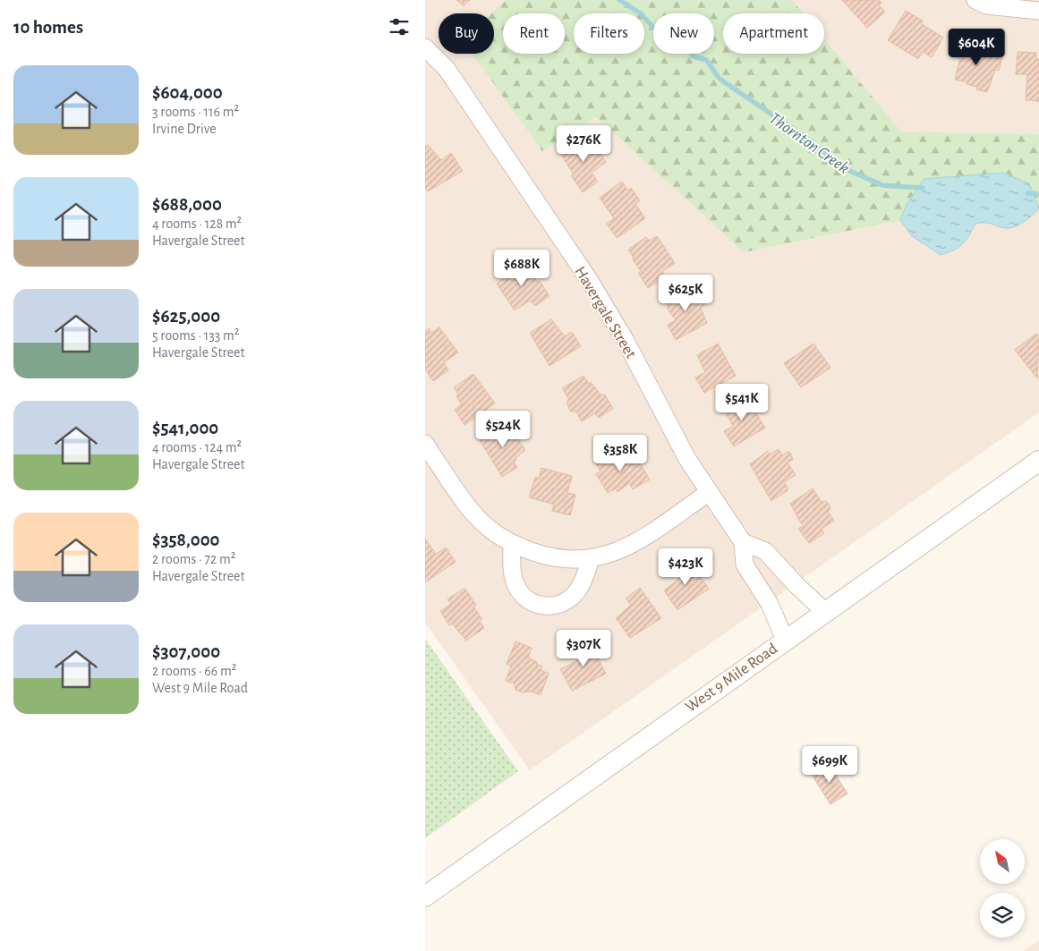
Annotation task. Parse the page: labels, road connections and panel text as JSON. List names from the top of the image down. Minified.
{"streets":{"street":["Havergale Street","West 9 Mile Road"]},"crossings":[["Havergale Street","West 9 Mile Road"]],"water":["Thornton Creek"],"north":"top left","page":{"heading":"10 homes","chip":["Buy","Rent","Filters","New","Apartment"],"price":["$604K","$276K","$688K","$625K","$541K","$524K","$358K","$423K","$307K","$699K"],"list":[{"name":"$604,000","note":"3 rooms · 116 m² · Irvine Drive"},{"name":"$688,000","note":"4 rooms · 128 m² · Havergale Street"},{"name":"$625,000","note":"5 rooms · 133 m² · Havergale Street"},{"name":"$541,000","note":"4 rooms · 124 m² · Havergale Street"},{"name":"$358,000","note":"2 rooms · 72 m² · Havergale Street"},{"name":"$307,000","note":"2 rooms · 66 m² · West 9 Mile Road"}]}}
